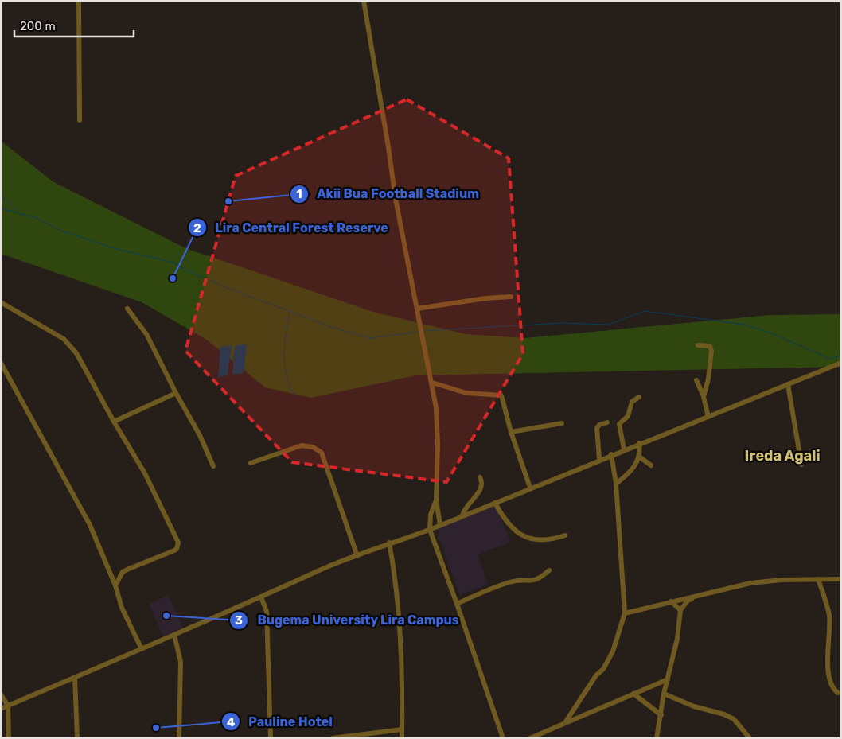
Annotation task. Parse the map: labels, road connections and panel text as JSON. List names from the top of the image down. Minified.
{"districts":["Ireda Agali"],"places":["Akii Bua Football Stadium","Lira Central Forest Reserve","Bugema University Lira Campus","Pauline Hotel"],"scale_bar":"200 m"}
